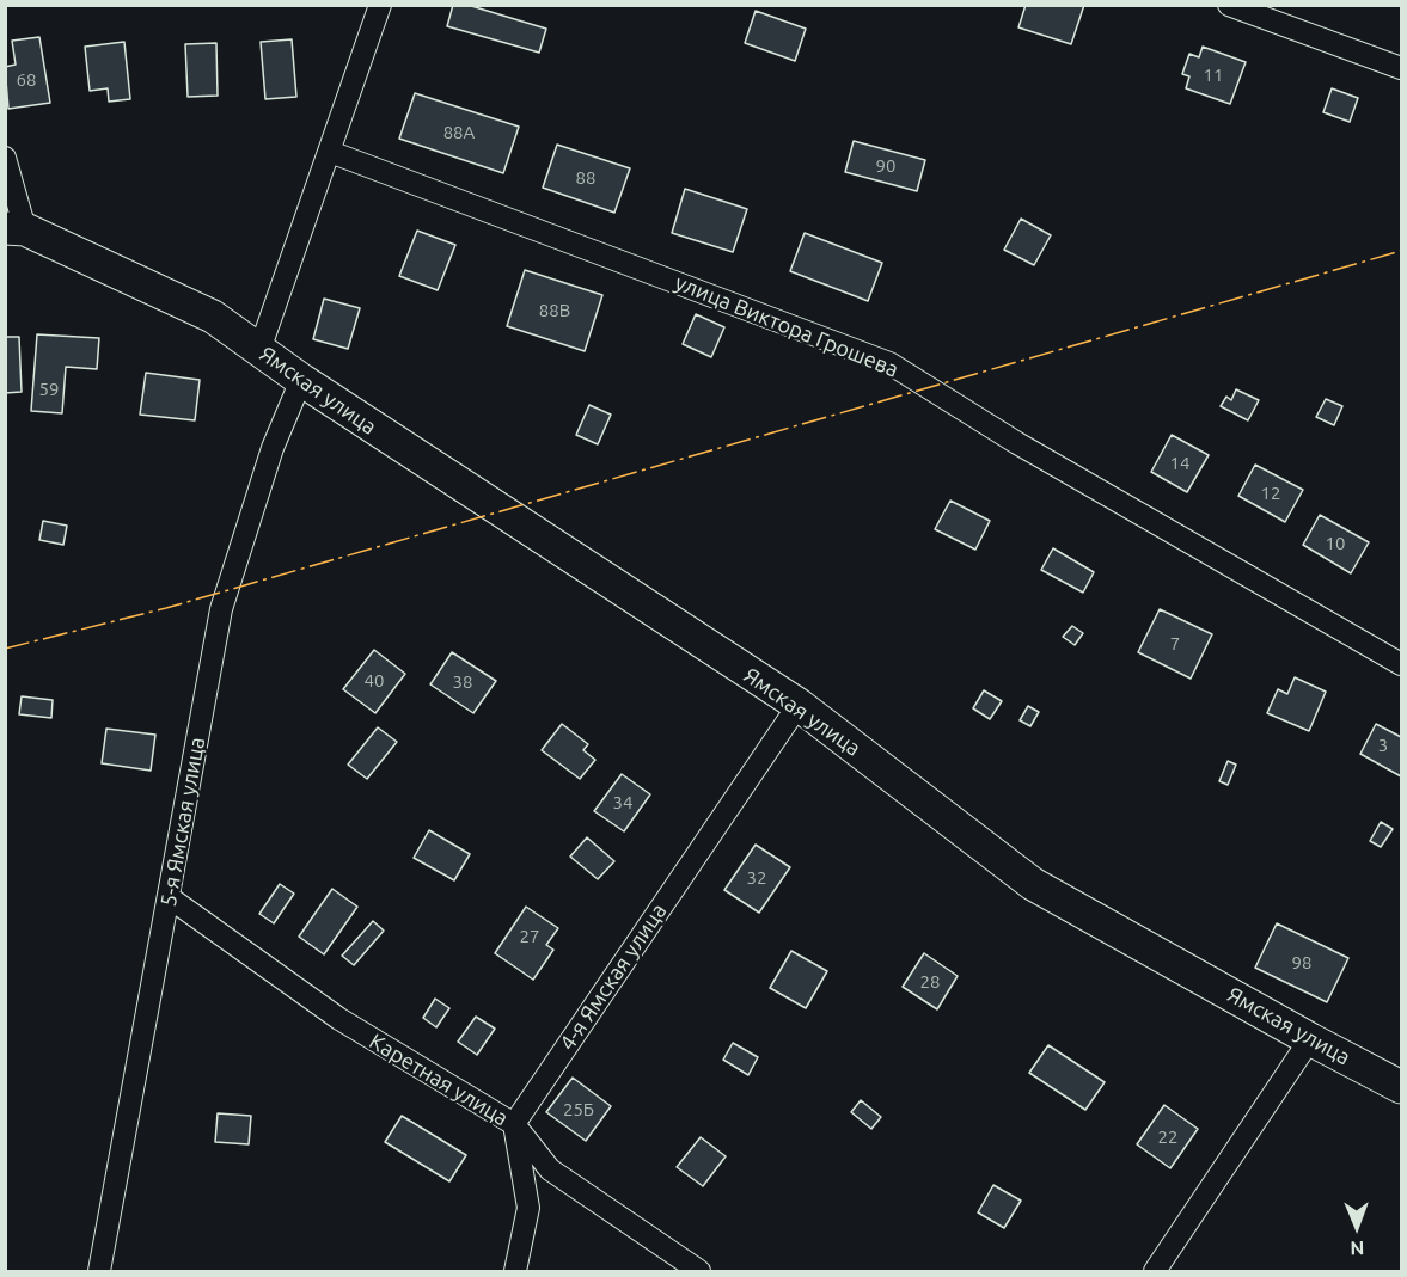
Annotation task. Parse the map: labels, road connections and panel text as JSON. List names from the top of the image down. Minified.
{"streets":{"street":["улица Виктора Грошева","Ямская улица","5-я Ямская улица","4-я Ямская улица","Каретная улица"]},"crossings":[["Ямская улица","5-я Ямская улица"],["Ямская улица","4-я Ямская улица"],["5-я Ямская улица","Каретная улица"],["4-я Ямская улица","Каретная улица"]],"house_numbers":["11","68","88А","90","88","88В","59","14","12","10","7","40","38","3","34","32","27","98","28","25Б","22"],"north":"bottom"}
